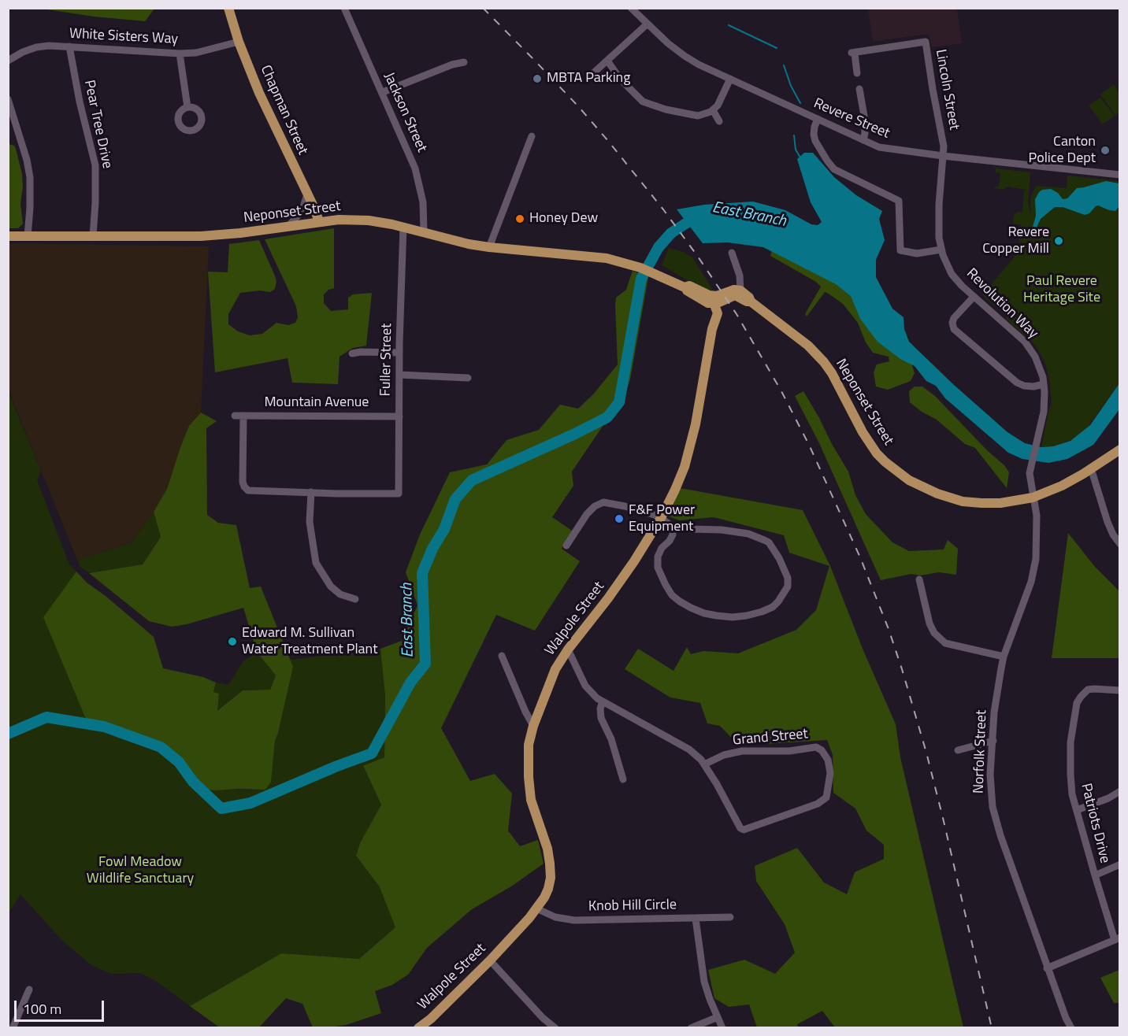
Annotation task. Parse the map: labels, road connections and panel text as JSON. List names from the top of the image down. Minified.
{"streets":{"main road":["Chapman Street","Neponset Street","Walpole Street"],"street":["White Sisters Way","Lincoln Street","Jackson Street","Revere Street","Pear Tree Drive","Revolution Way","Fuller Street","Mountain Avenue","Grand Street","Norfolk Street","Patriots Drive","Knob Hill Circle"]},"crossings":[["White Sisters Way","Chapman Street"],["White Sisters Way","Pear Tree Drive"],["Lincoln Street","Revere Street"],["Lincoln Street","Revolution Way"],["Chapman Street","Neponset Street"],["Jackson Street","Neponset Street"],["Revere Street","Revolution Way"],["Pear Tree Drive","Neponset Street"],["Neponset Street","Revolution Way"],["Neponset Street","Fuller Street"],["Neponset Street","Walpole Street"],["Neponset Street","Norfolk Street"],["Revolution Way","Norfolk Street"],["Fuller Street","Mountain Avenue"],["Walpole Street","Grand Street"],["Walpole Street","Knob Hill Circle"]],"water":["East Branch"],"parks":["Paul Revere Heritage Site","Fowl Meadow Wildlife Sanctuary"],"places":["MBTA Parking","Canton Police Dept","Honey Dew","Revere Copper Mill","F&F Power Equipment","Edward M. Sullivan Water Treatment Plant"],"scale_bar":"100 m"}
